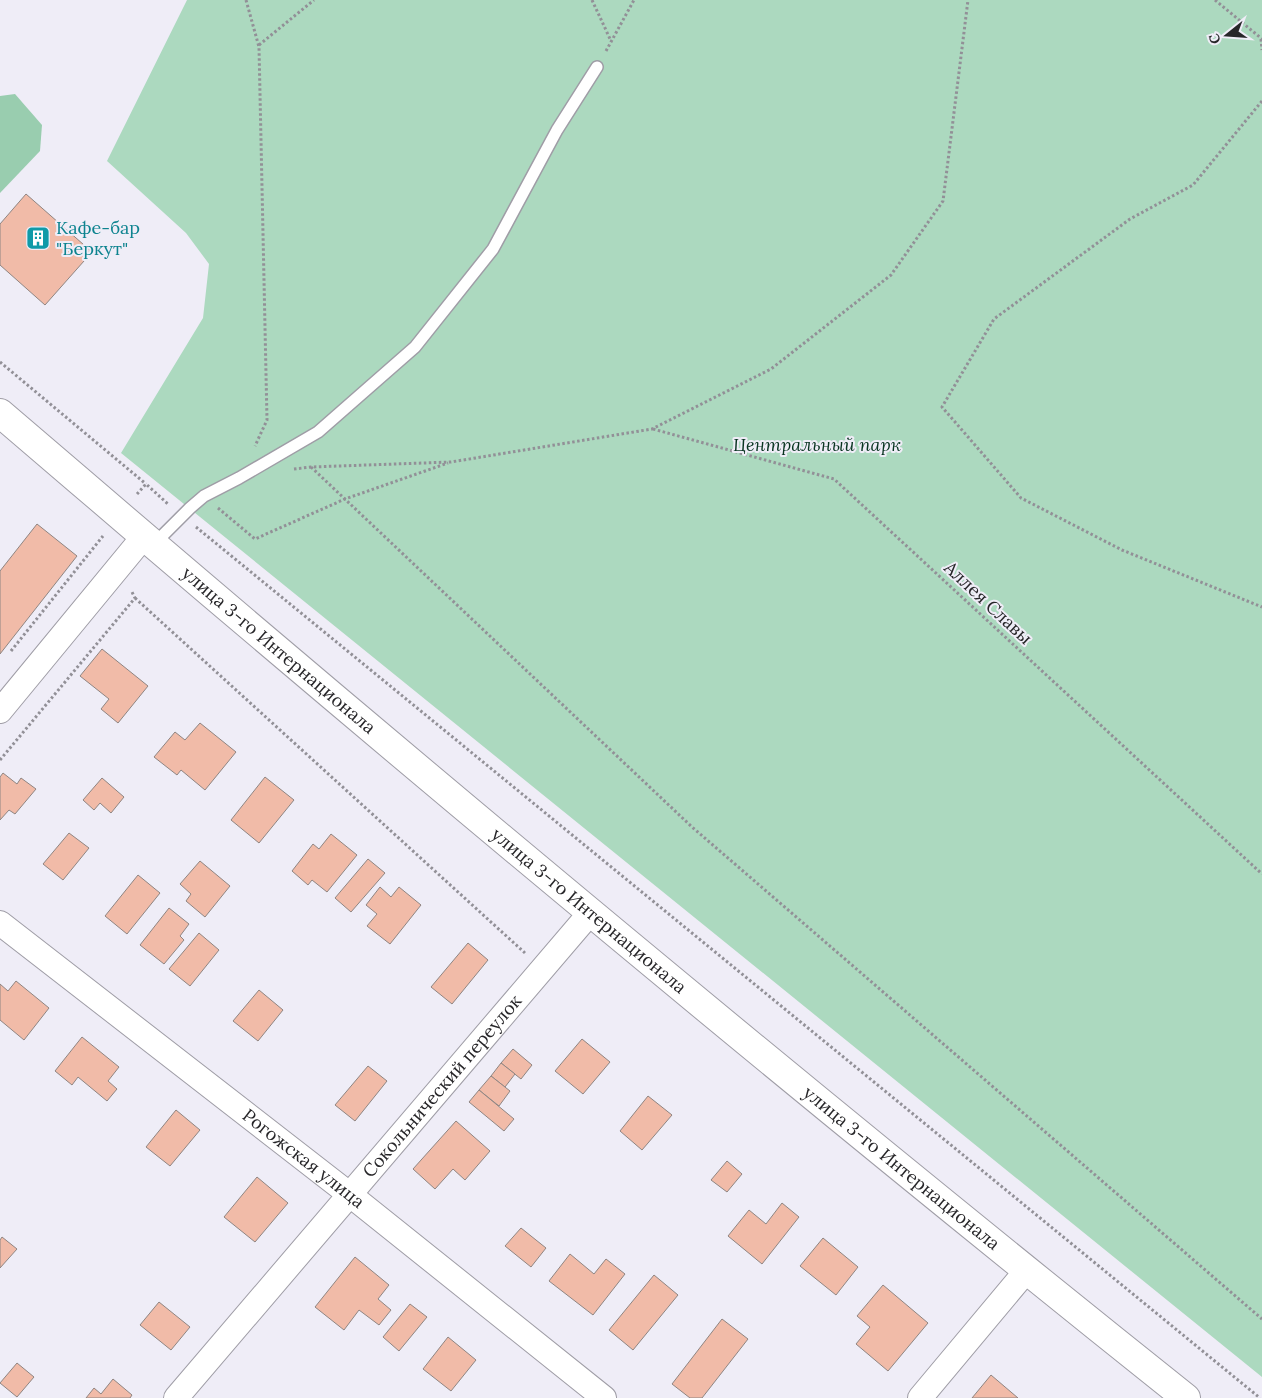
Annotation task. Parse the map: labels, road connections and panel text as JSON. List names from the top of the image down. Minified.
{"streets":{"main road":["улица 3-го Интернационала"],"street":["Сокольнический переулок","Рогожская улица"],"path":["Аллея Славы"]},"crossings":[["улица 3-го Интернационала","Сокольнический переулок"],["Сокольнический переулок","Рогожская улица"]],"parks":["Центральный парк"],"places":{"building":["Кафе-бар \"Беркут\""]},"north":"left"}
